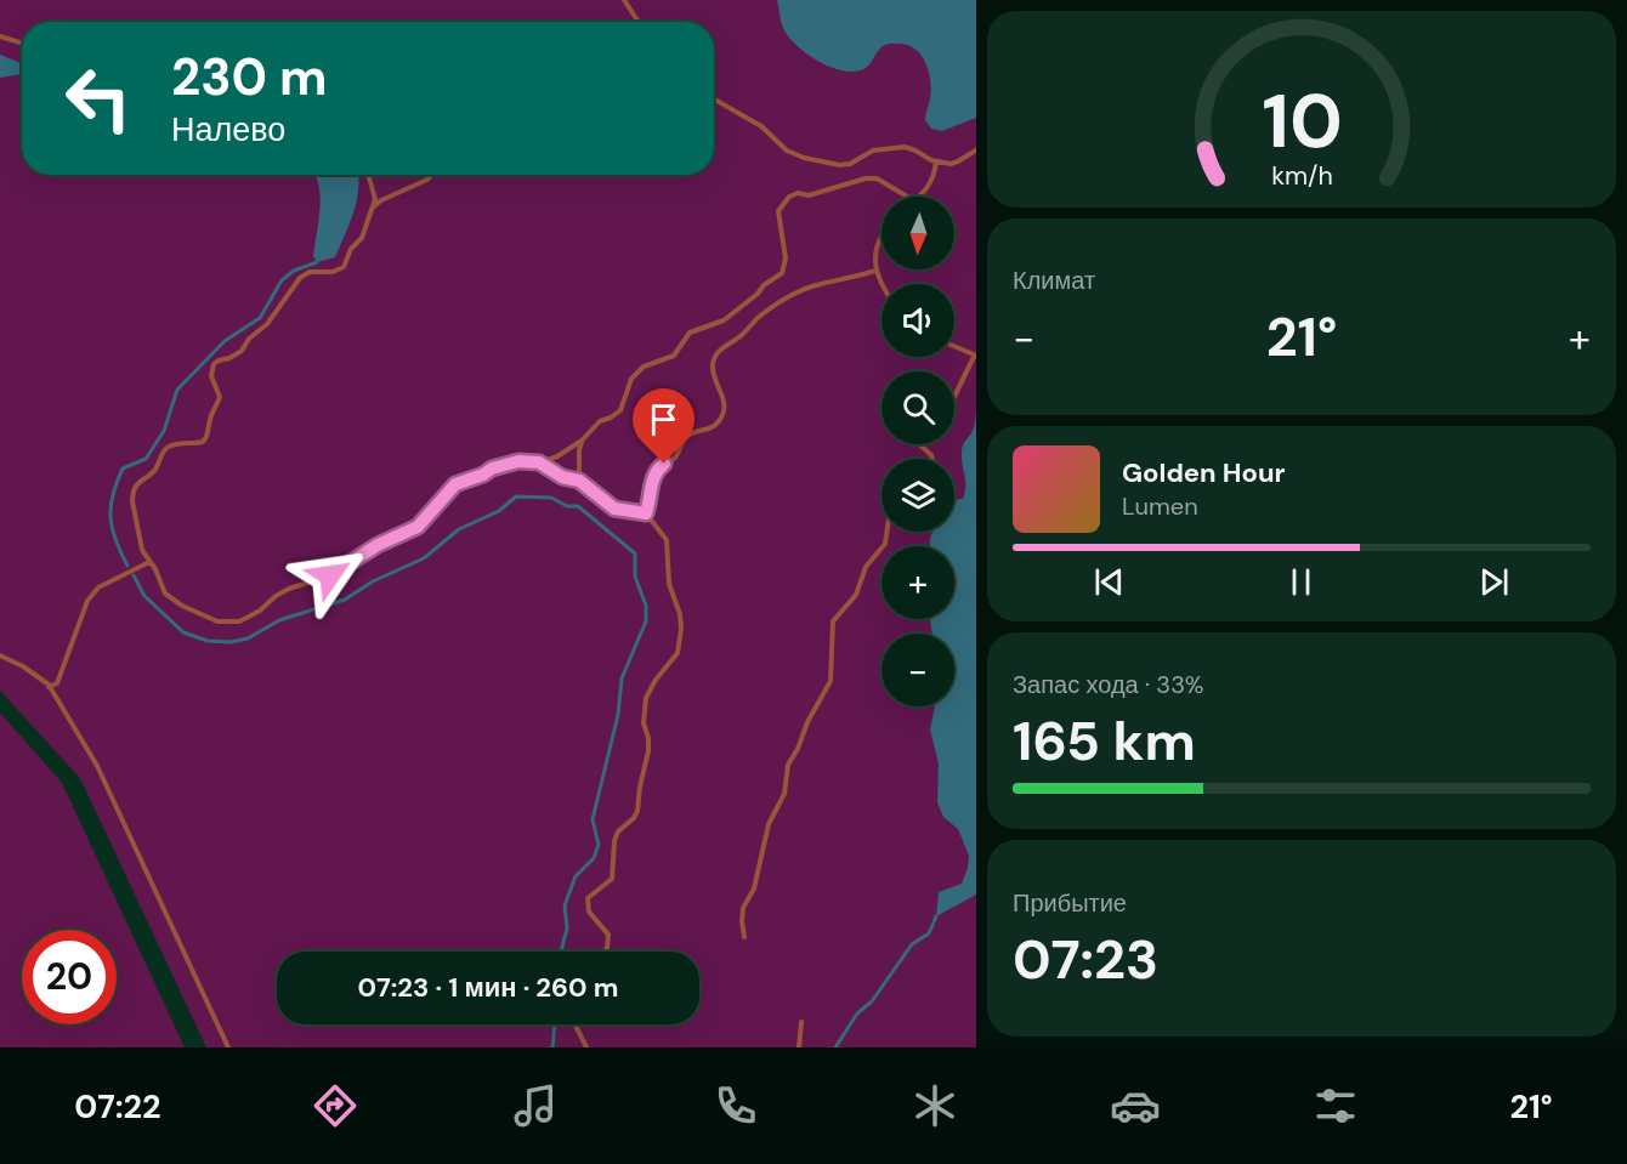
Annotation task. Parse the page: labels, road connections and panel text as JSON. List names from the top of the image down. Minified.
{"north":"bottom","page":{"turn":["230 m","Налево"],"map_buttons":["+","−"],"tile":["Климат",["Запас хода · 33%","165 km"],["Прибытие","07:23"]],"heat":["−","21°","+"],"song":["Golden Hour","Lumen"],"limit":"20","trip":"07:23 · 1 мин · 260 m","tabs":["07:22","21°"],"gauge":["10","km/h"]}}
